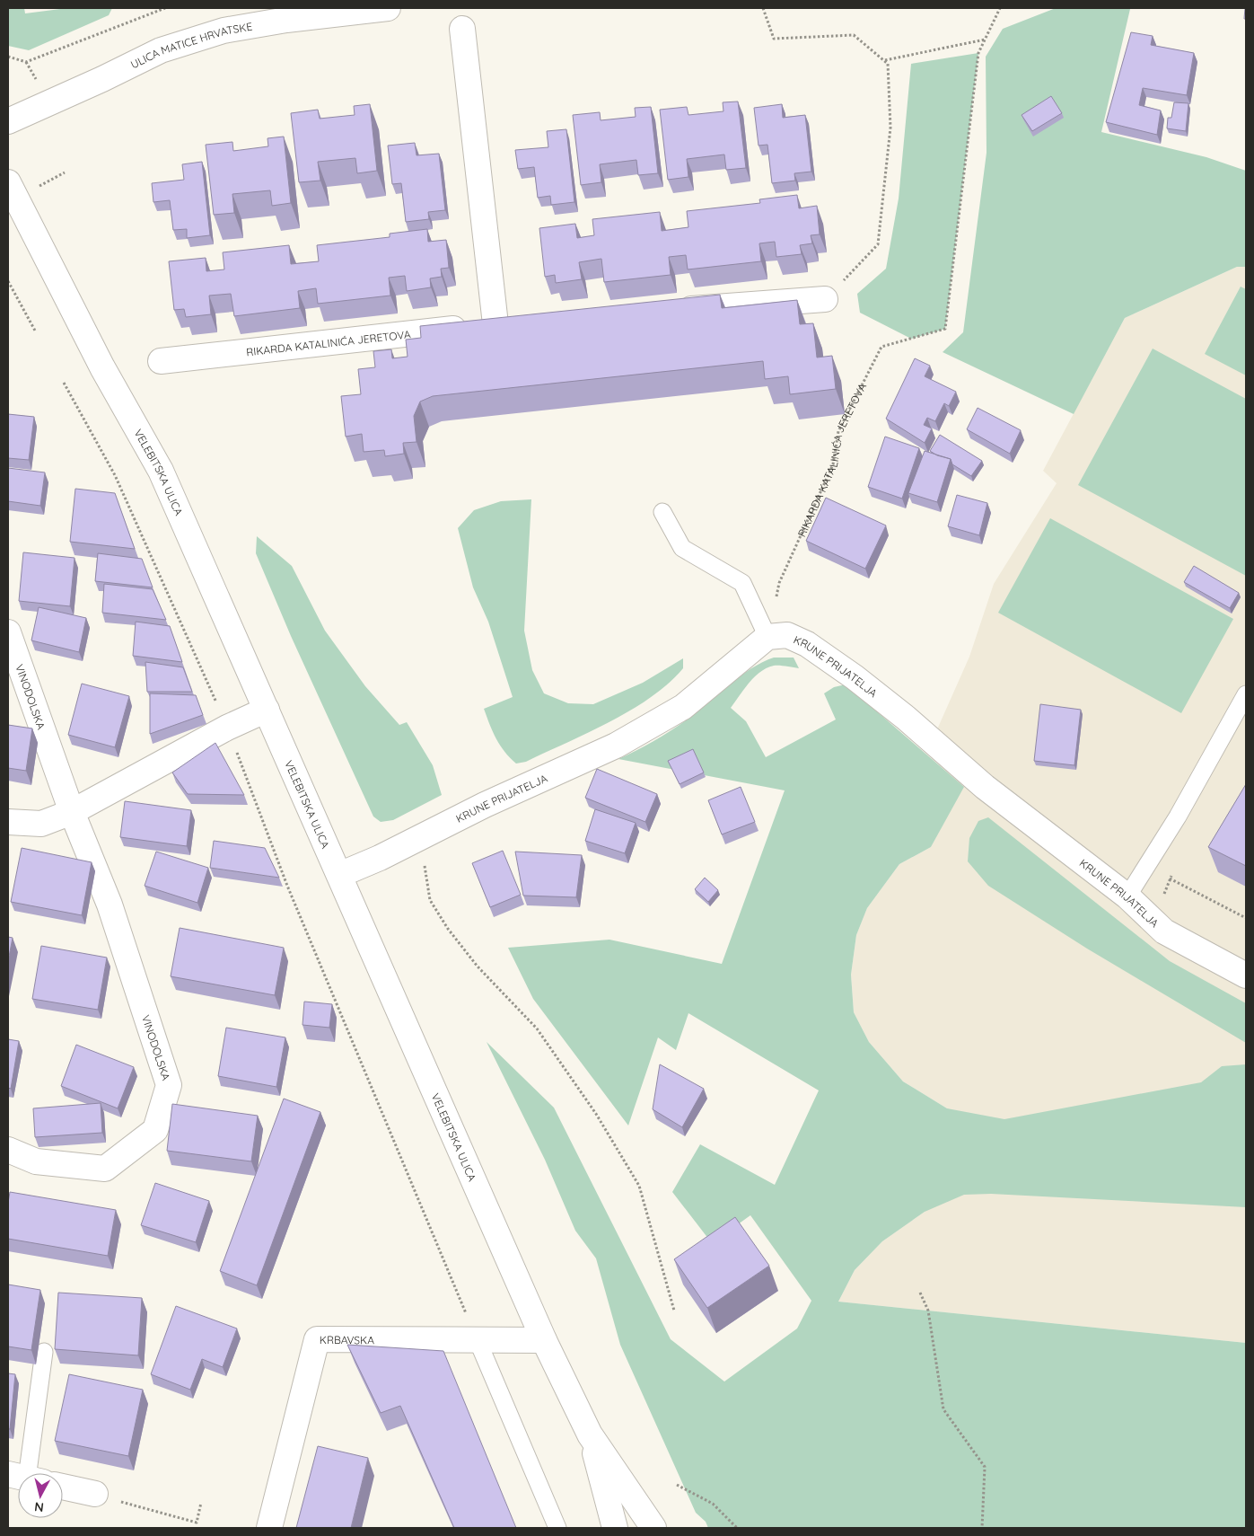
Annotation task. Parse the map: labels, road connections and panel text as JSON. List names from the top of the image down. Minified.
{"streets":{"street":["ULICA MATICE HRVATSKE","RIKARDA KATALINIĆA JERETOVA","VELEBITSKA ULICA","KRUNE PRIJATELJA","VINODOLSKA","KRBAVSKA"]},"crossings":[["RIKARDA KATALINIĆA JERETOVA","KRUNE PRIJATELJA"],["VELEBITSKA ULICA","KRUNE PRIJATELJA"],["VELEBITSKA ULICA","KRBAVSKA"]],"north":"bottom"}
